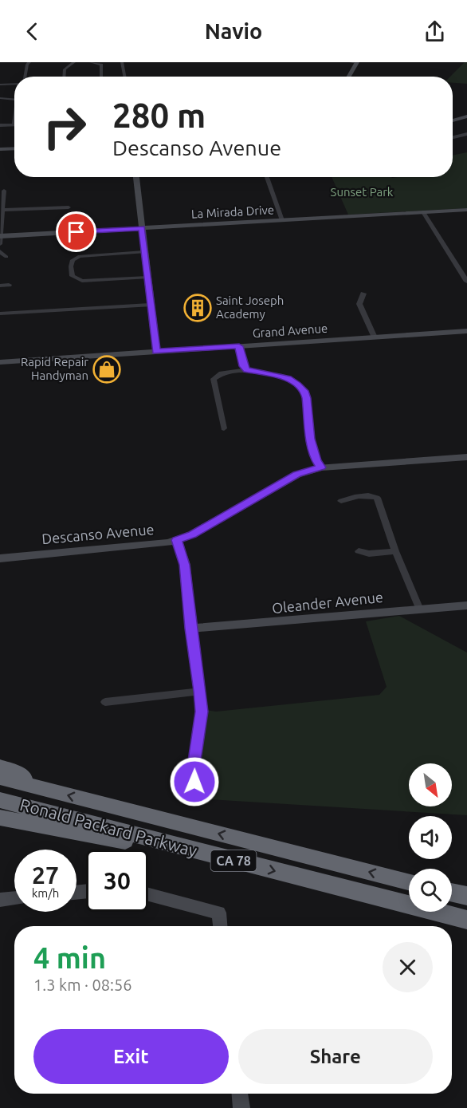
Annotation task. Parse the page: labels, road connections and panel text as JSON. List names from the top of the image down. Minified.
{"streets":{"highway":["Ronald Packard Parkway","CA 78"],"street":["La Mirada Drive","Grand Avenue","Descanso Avenue","Oleander Avenue"]},"parks":["Sunset Park"],"places":{"building":["Saint Joseph Academy"],"shop":["Rapid Repair Handyman"]},"north":"bottom right","page":{"header":"Navio","turn":["280 m","Descanso Avenue"],"speed":"27 km/h","limit":"30","heading":["4 min","1.3 km · 08:56"],"buttons":["Exit","Share"]}}
